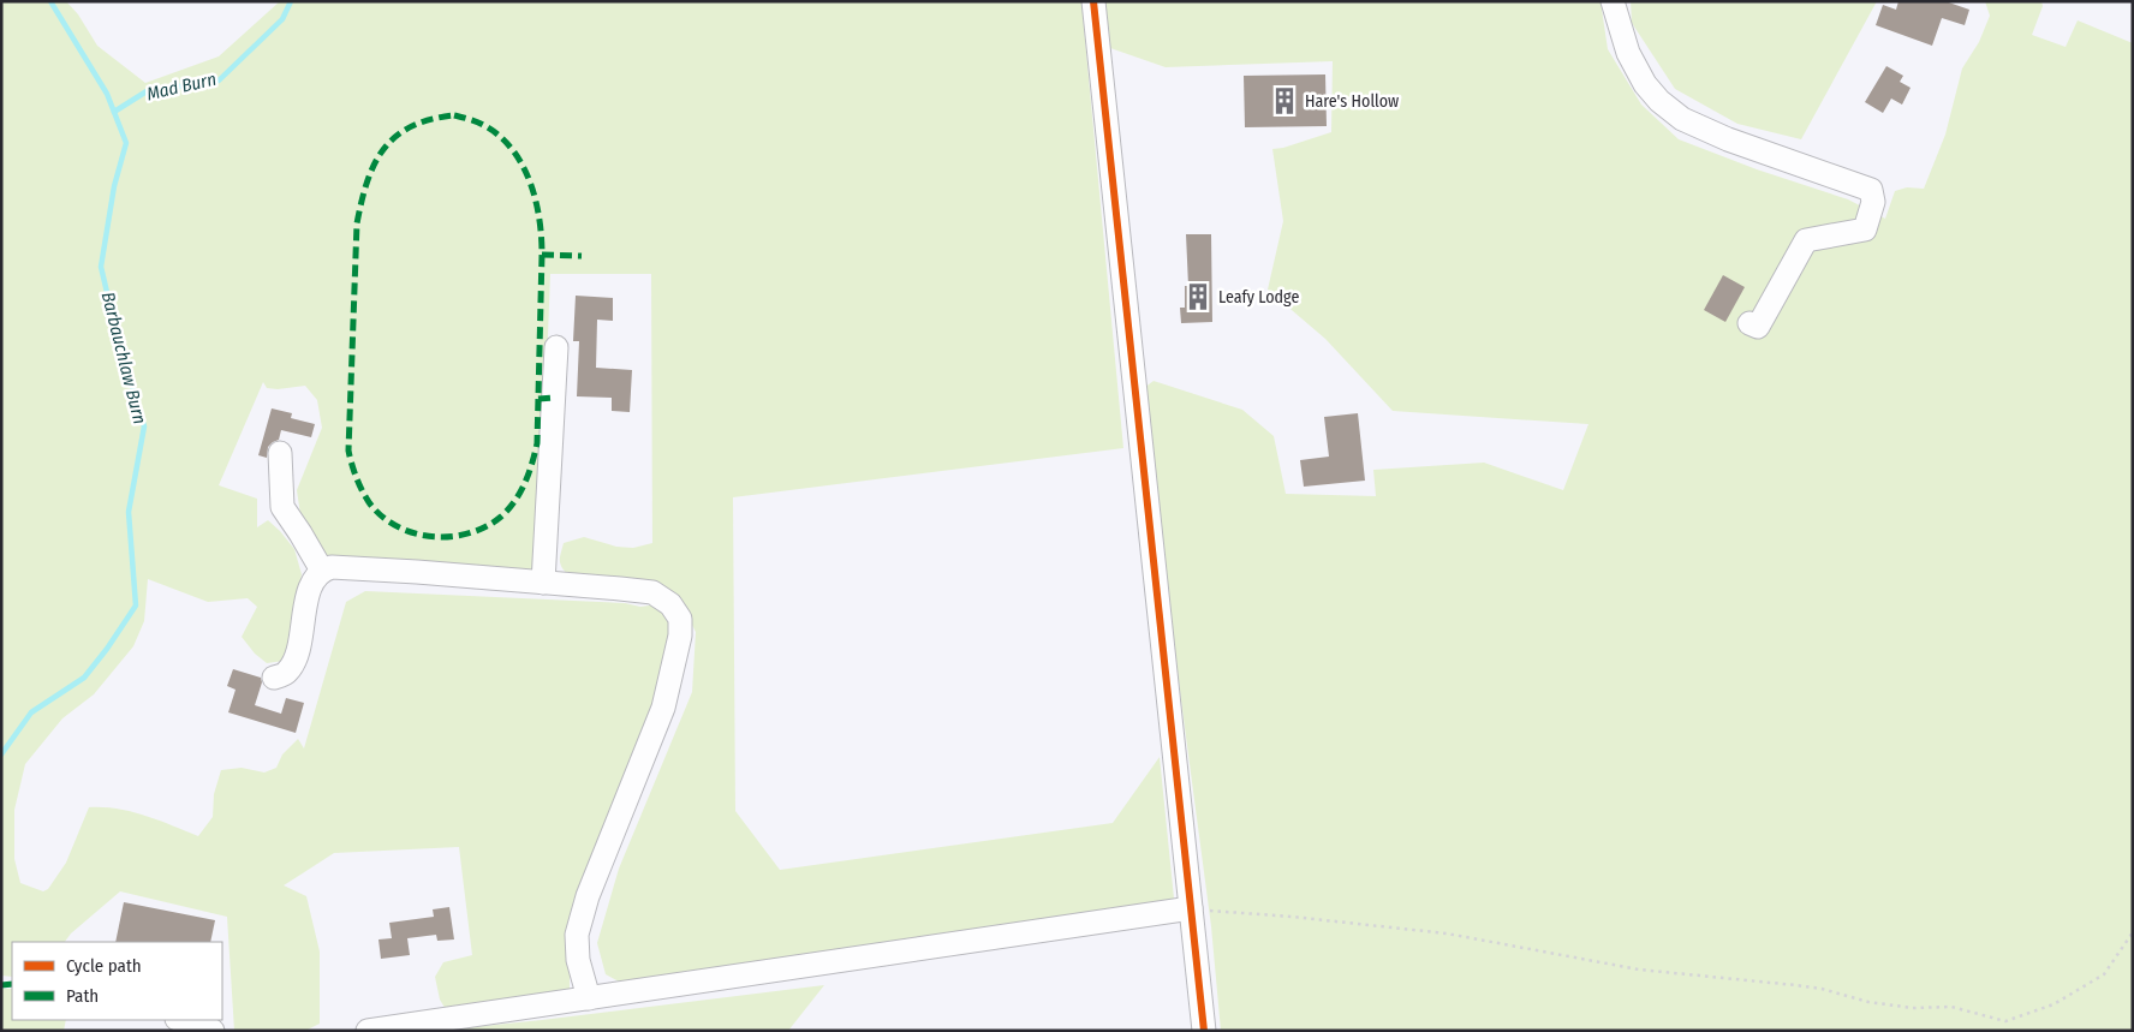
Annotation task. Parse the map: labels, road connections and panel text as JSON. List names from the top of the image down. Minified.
{"water":["Mad Burn","Barbauchlaw Burn"],"places":{"building":["Hare's Hollow","Leafy Lodge"]},"legend":["Cycle path","Path"]}
